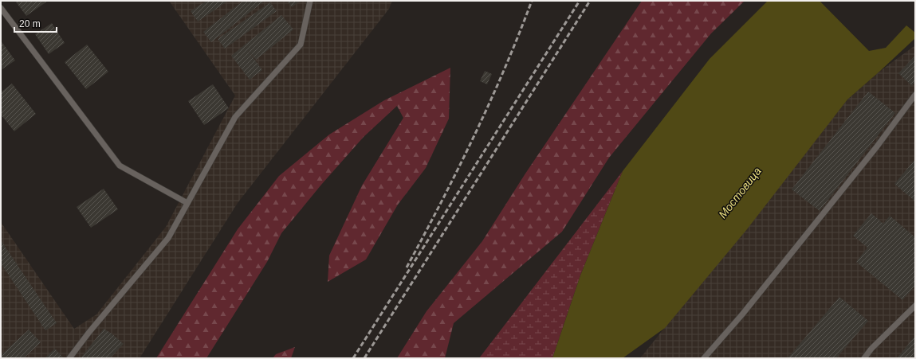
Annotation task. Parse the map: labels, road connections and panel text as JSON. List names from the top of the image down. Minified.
{"water":["Мостовица"],"scale_bar":"20 m"}
